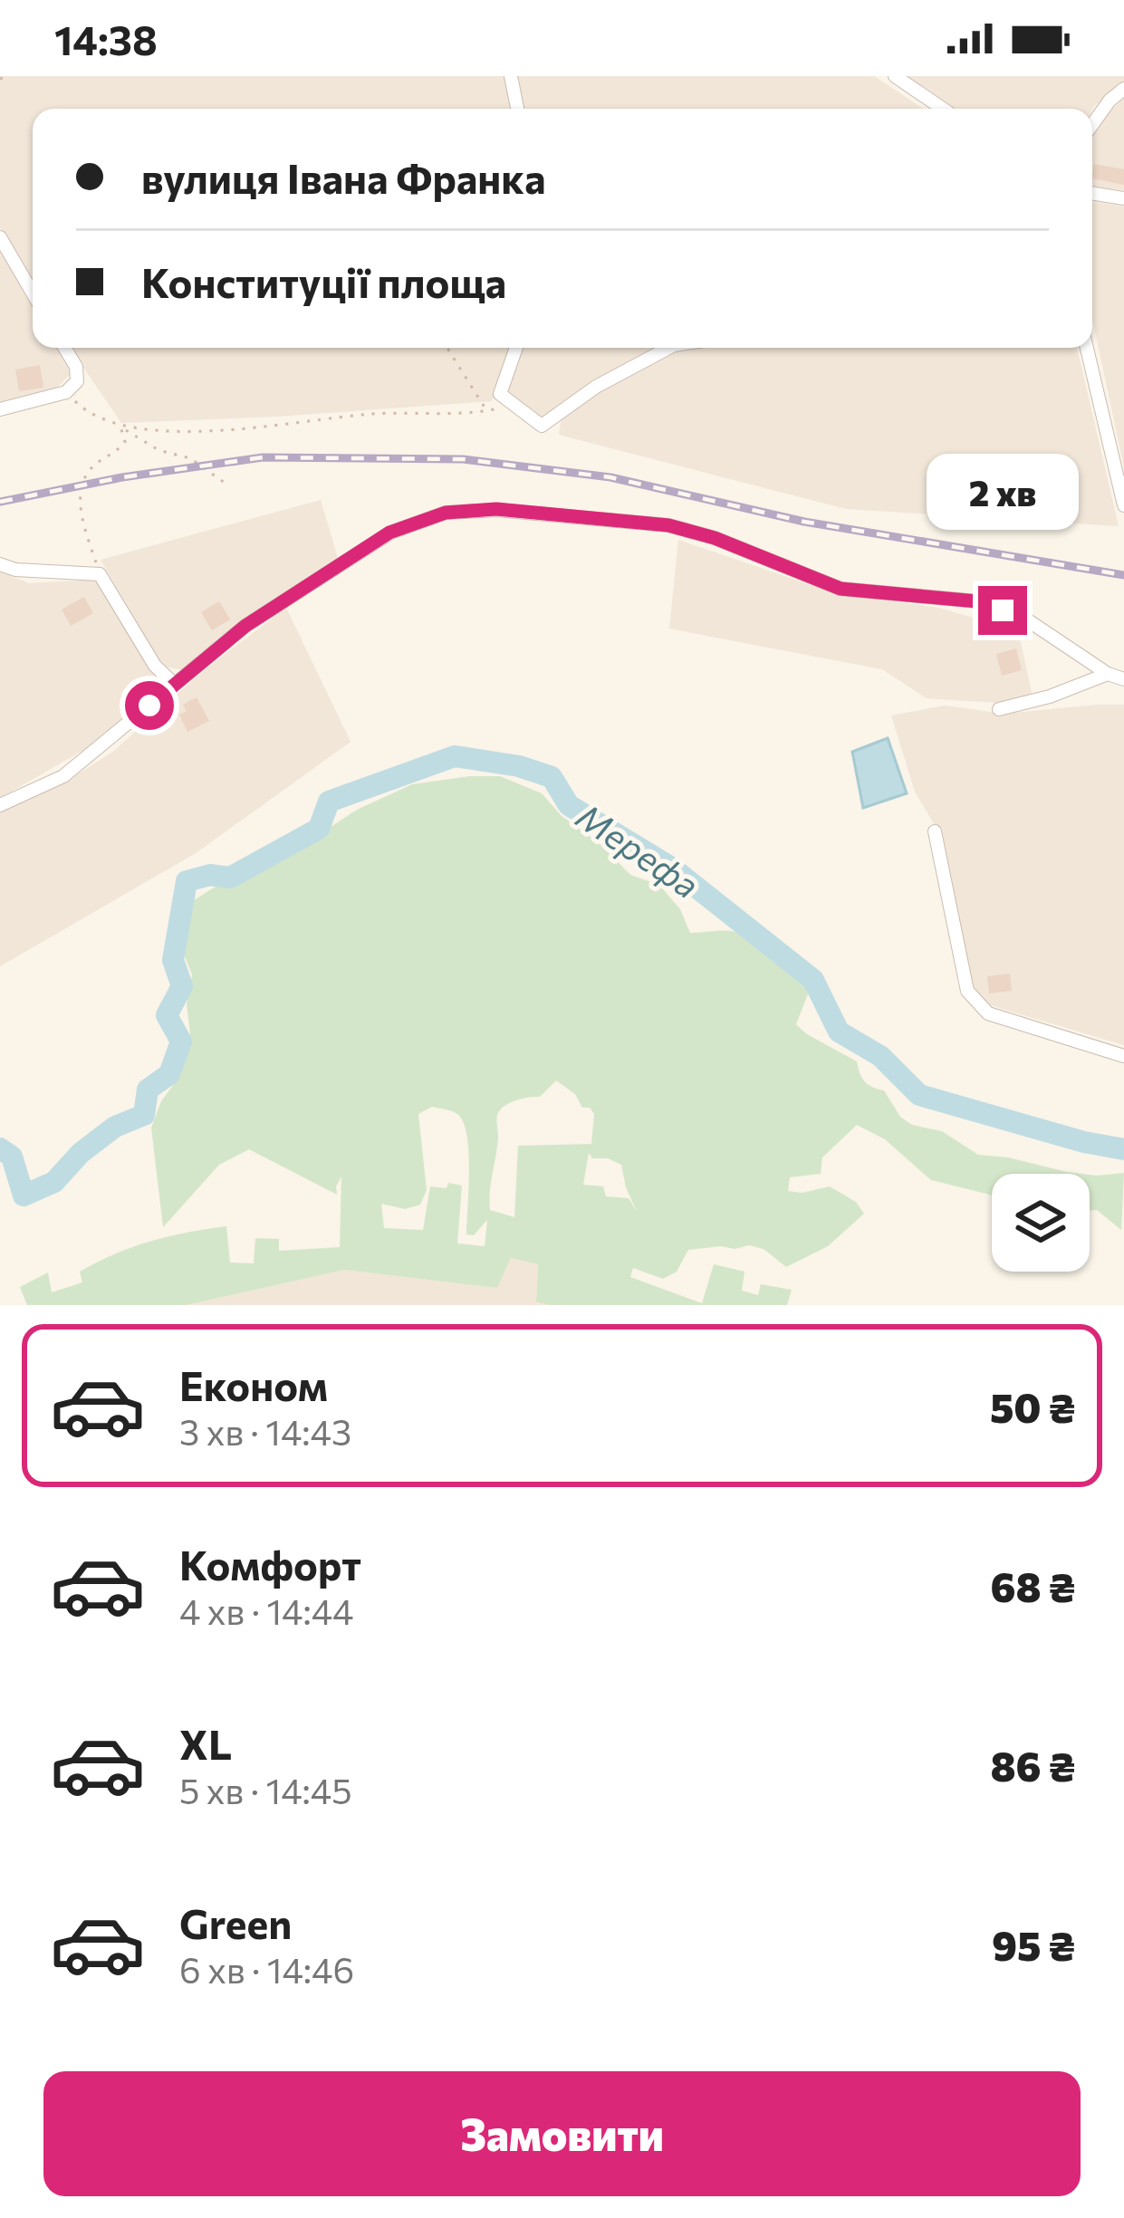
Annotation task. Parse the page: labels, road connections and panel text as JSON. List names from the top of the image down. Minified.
{"water":["Мерефа"],"page":{"status":"14:38","banner":["вулиця Івана Франка","Конституції площа"],"bubble":"2 хв","list":[{"name":"Економ","note":"3 хв · 14:43","value":"50 ₴"},{"name":"Комфорт","note":"4 хв · 14:44","value":"68 ₴"},{"name":"XL","note":"5 хв · 14:45","value":"86 ₴"},{"name":"Green","note":"6 хв · 14:46","value":"95 ₴"}],"buttons":"Замовити"}}
